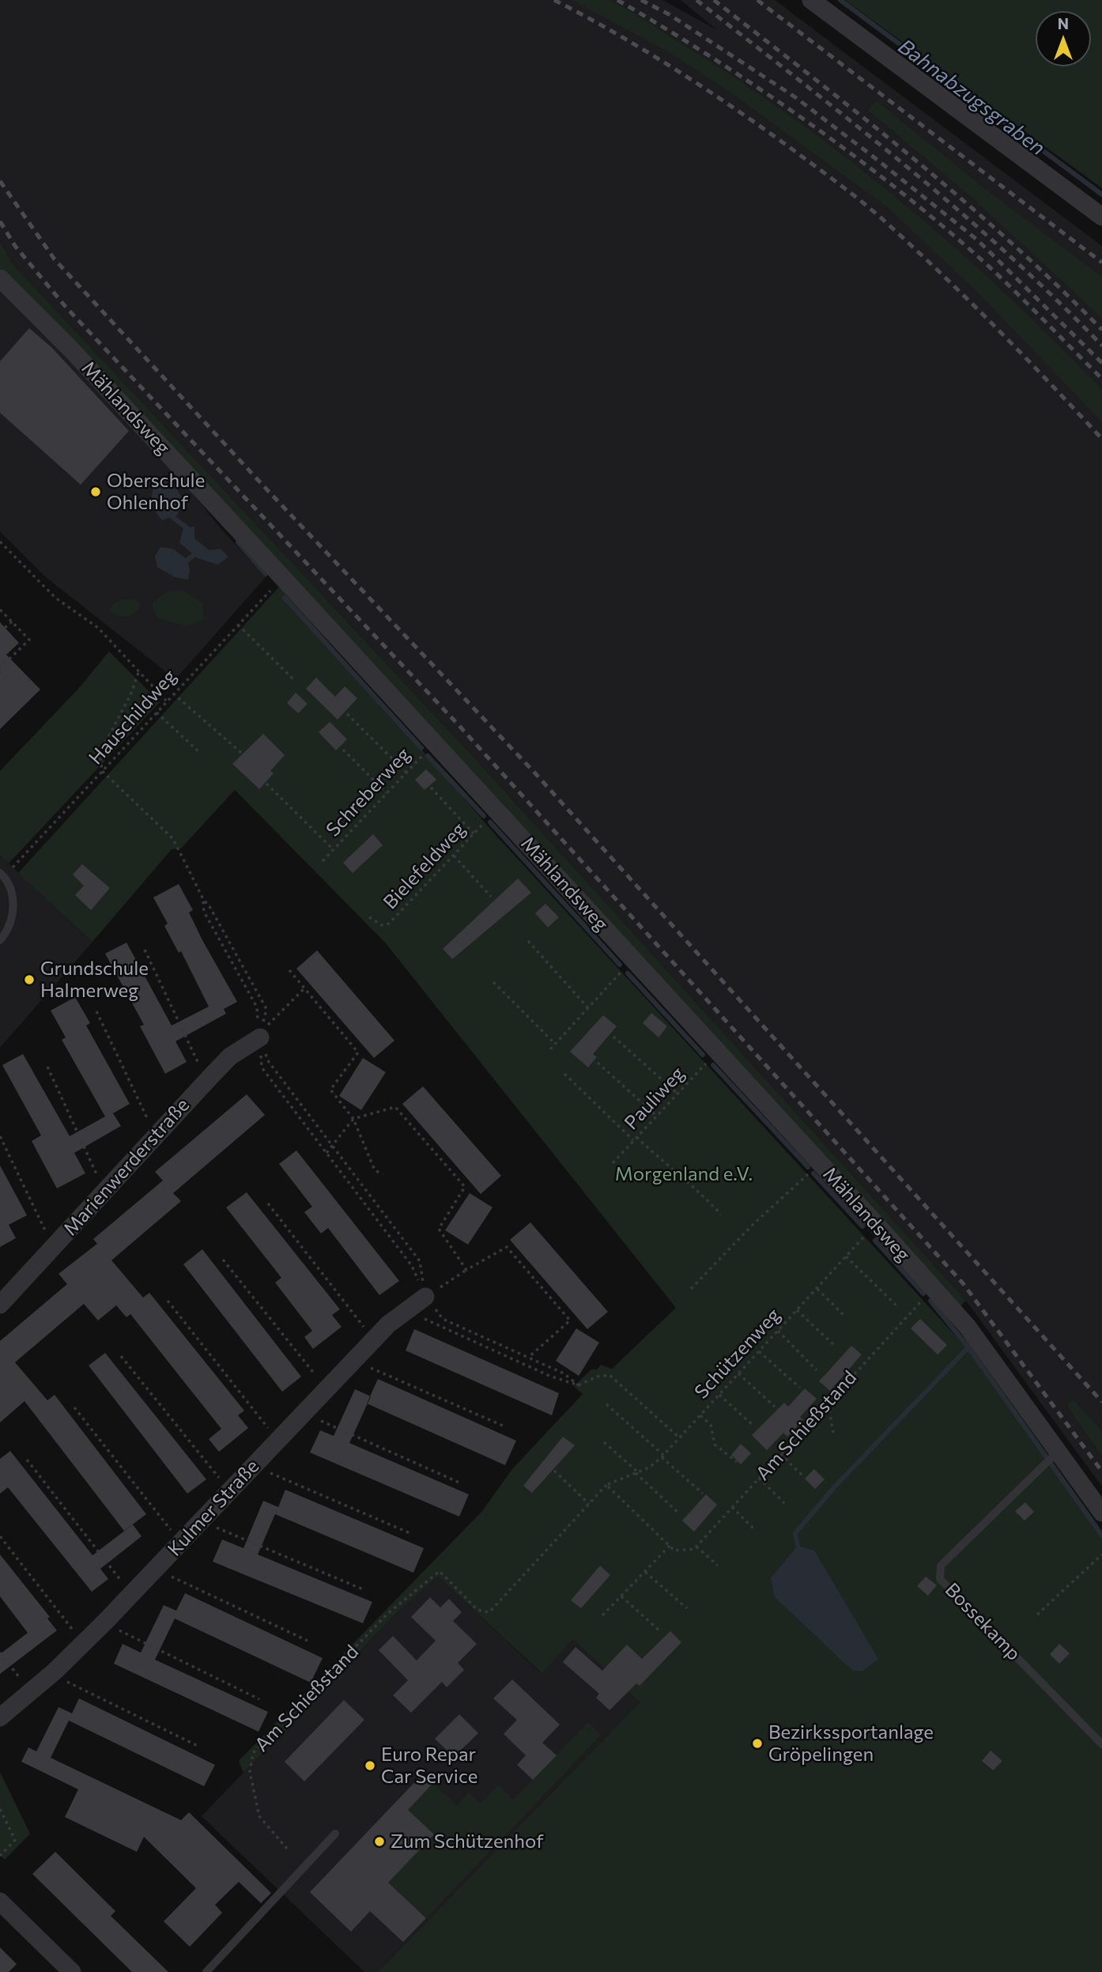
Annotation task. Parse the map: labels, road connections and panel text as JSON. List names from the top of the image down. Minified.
{"streets":{"street":["Mählandsweg","Marienwerderstraße","Kulmer Straße"],"lane":["Bossekamp"],"path":["Hauschildweg","Schreberweg","Bielefeldweg","Pauliweg","Schützenweg","Am Schießstand"]},"crossings":[["Mählandsweg","Hauschildweg"],["Mählandsweg","Schreberweg"],["Mählandsweg","Bielefeldweg"],["Mählandsweg","Pauliweg"],["Mählandsweg","Schützenweg"],["Mählandsweg","Am Schießstand"],["Mählandsweg","Bossekamp"],["Schützenweg","Am Schießstand"]],"water":["Bahnabzugsgraben"],"parks":["Morgenland e.V."],"places":["Oberschule Ohlenhof","Grundschule Halmerweg","Bezirkssportanlage Gröpelingen","Euro Repar Car Service","Zum Schützenhof"],"north":"top"}
